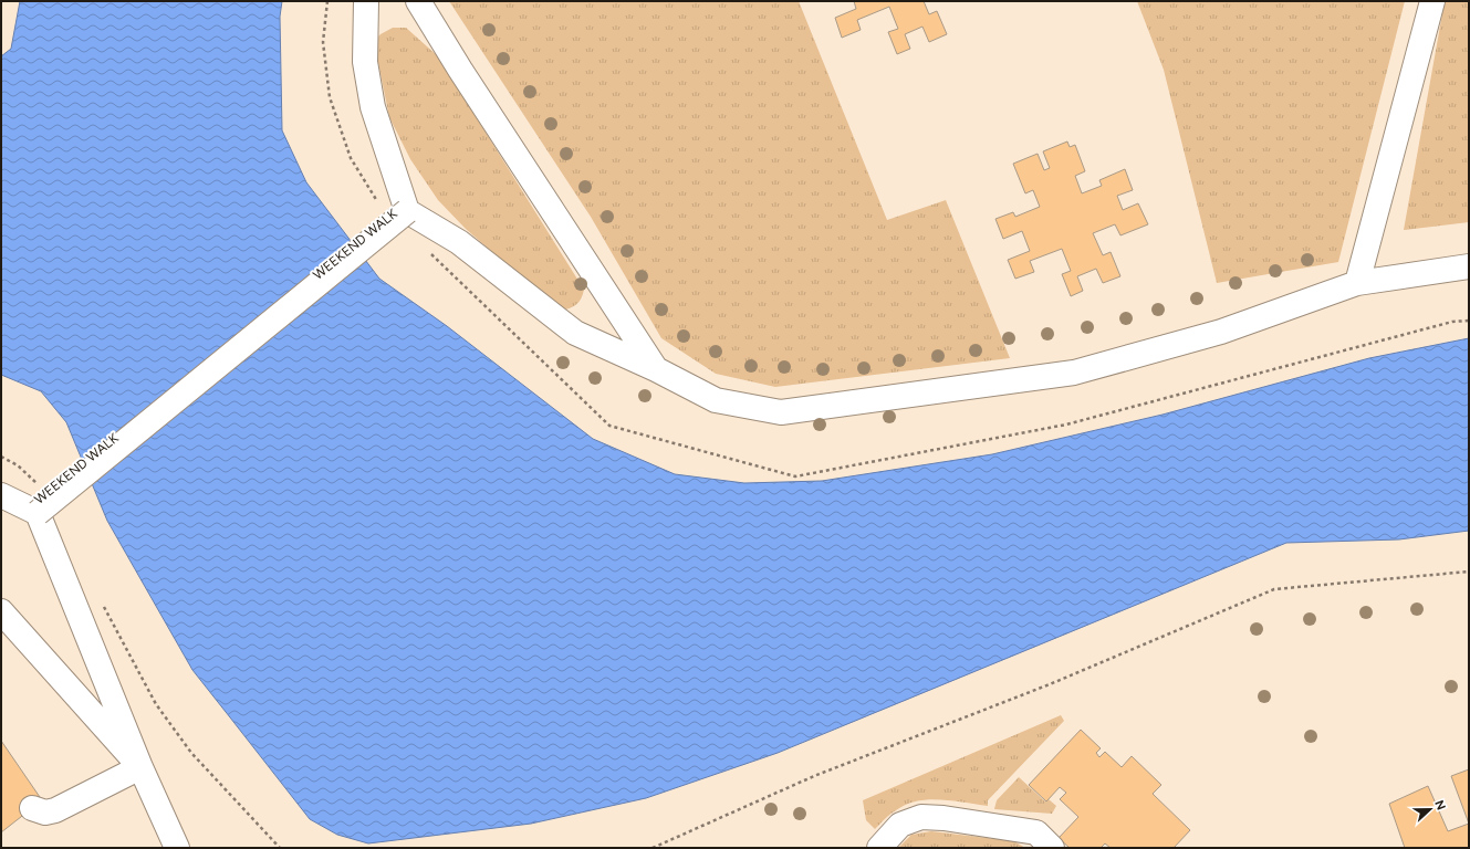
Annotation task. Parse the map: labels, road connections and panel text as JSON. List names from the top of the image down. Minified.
{"north":"right"}
